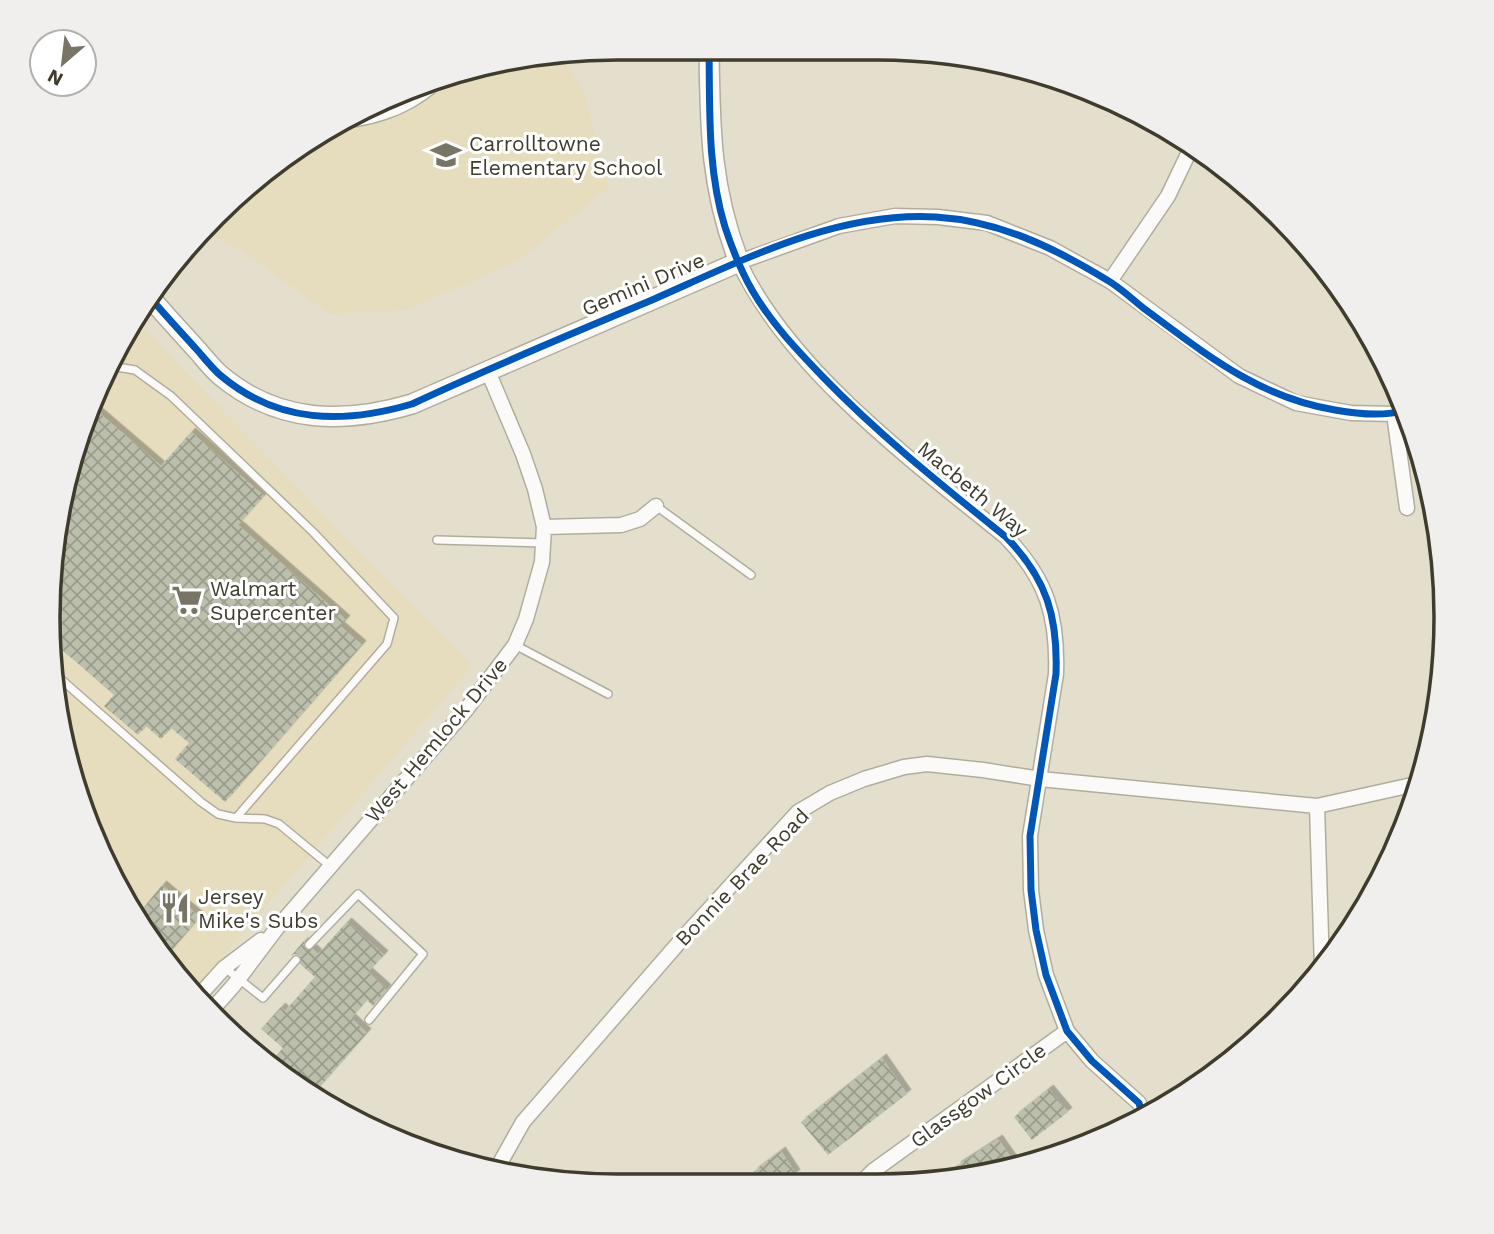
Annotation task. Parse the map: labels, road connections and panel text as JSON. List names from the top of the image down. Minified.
{"streets":{"street":["Gemini Drive","Macbeth Way","West Hemlock Drive","Bonnie Brae Road","Glassgow Circle"]},"crossings":[["Gemini Drive","Macbeth Way"],["Gemini Drive","West Hemlock Drive"],["Macbeth Way","Bonnie Brae Road"],["Macbeth Way","Glassgow Circle"]],"places":{"school or university":["Carrolltowne Elementary School"],"supermarket":["Walmart Supercenter"],"restaurant":["Jersey Mike's Subs"]},"north":"bottom left"}
